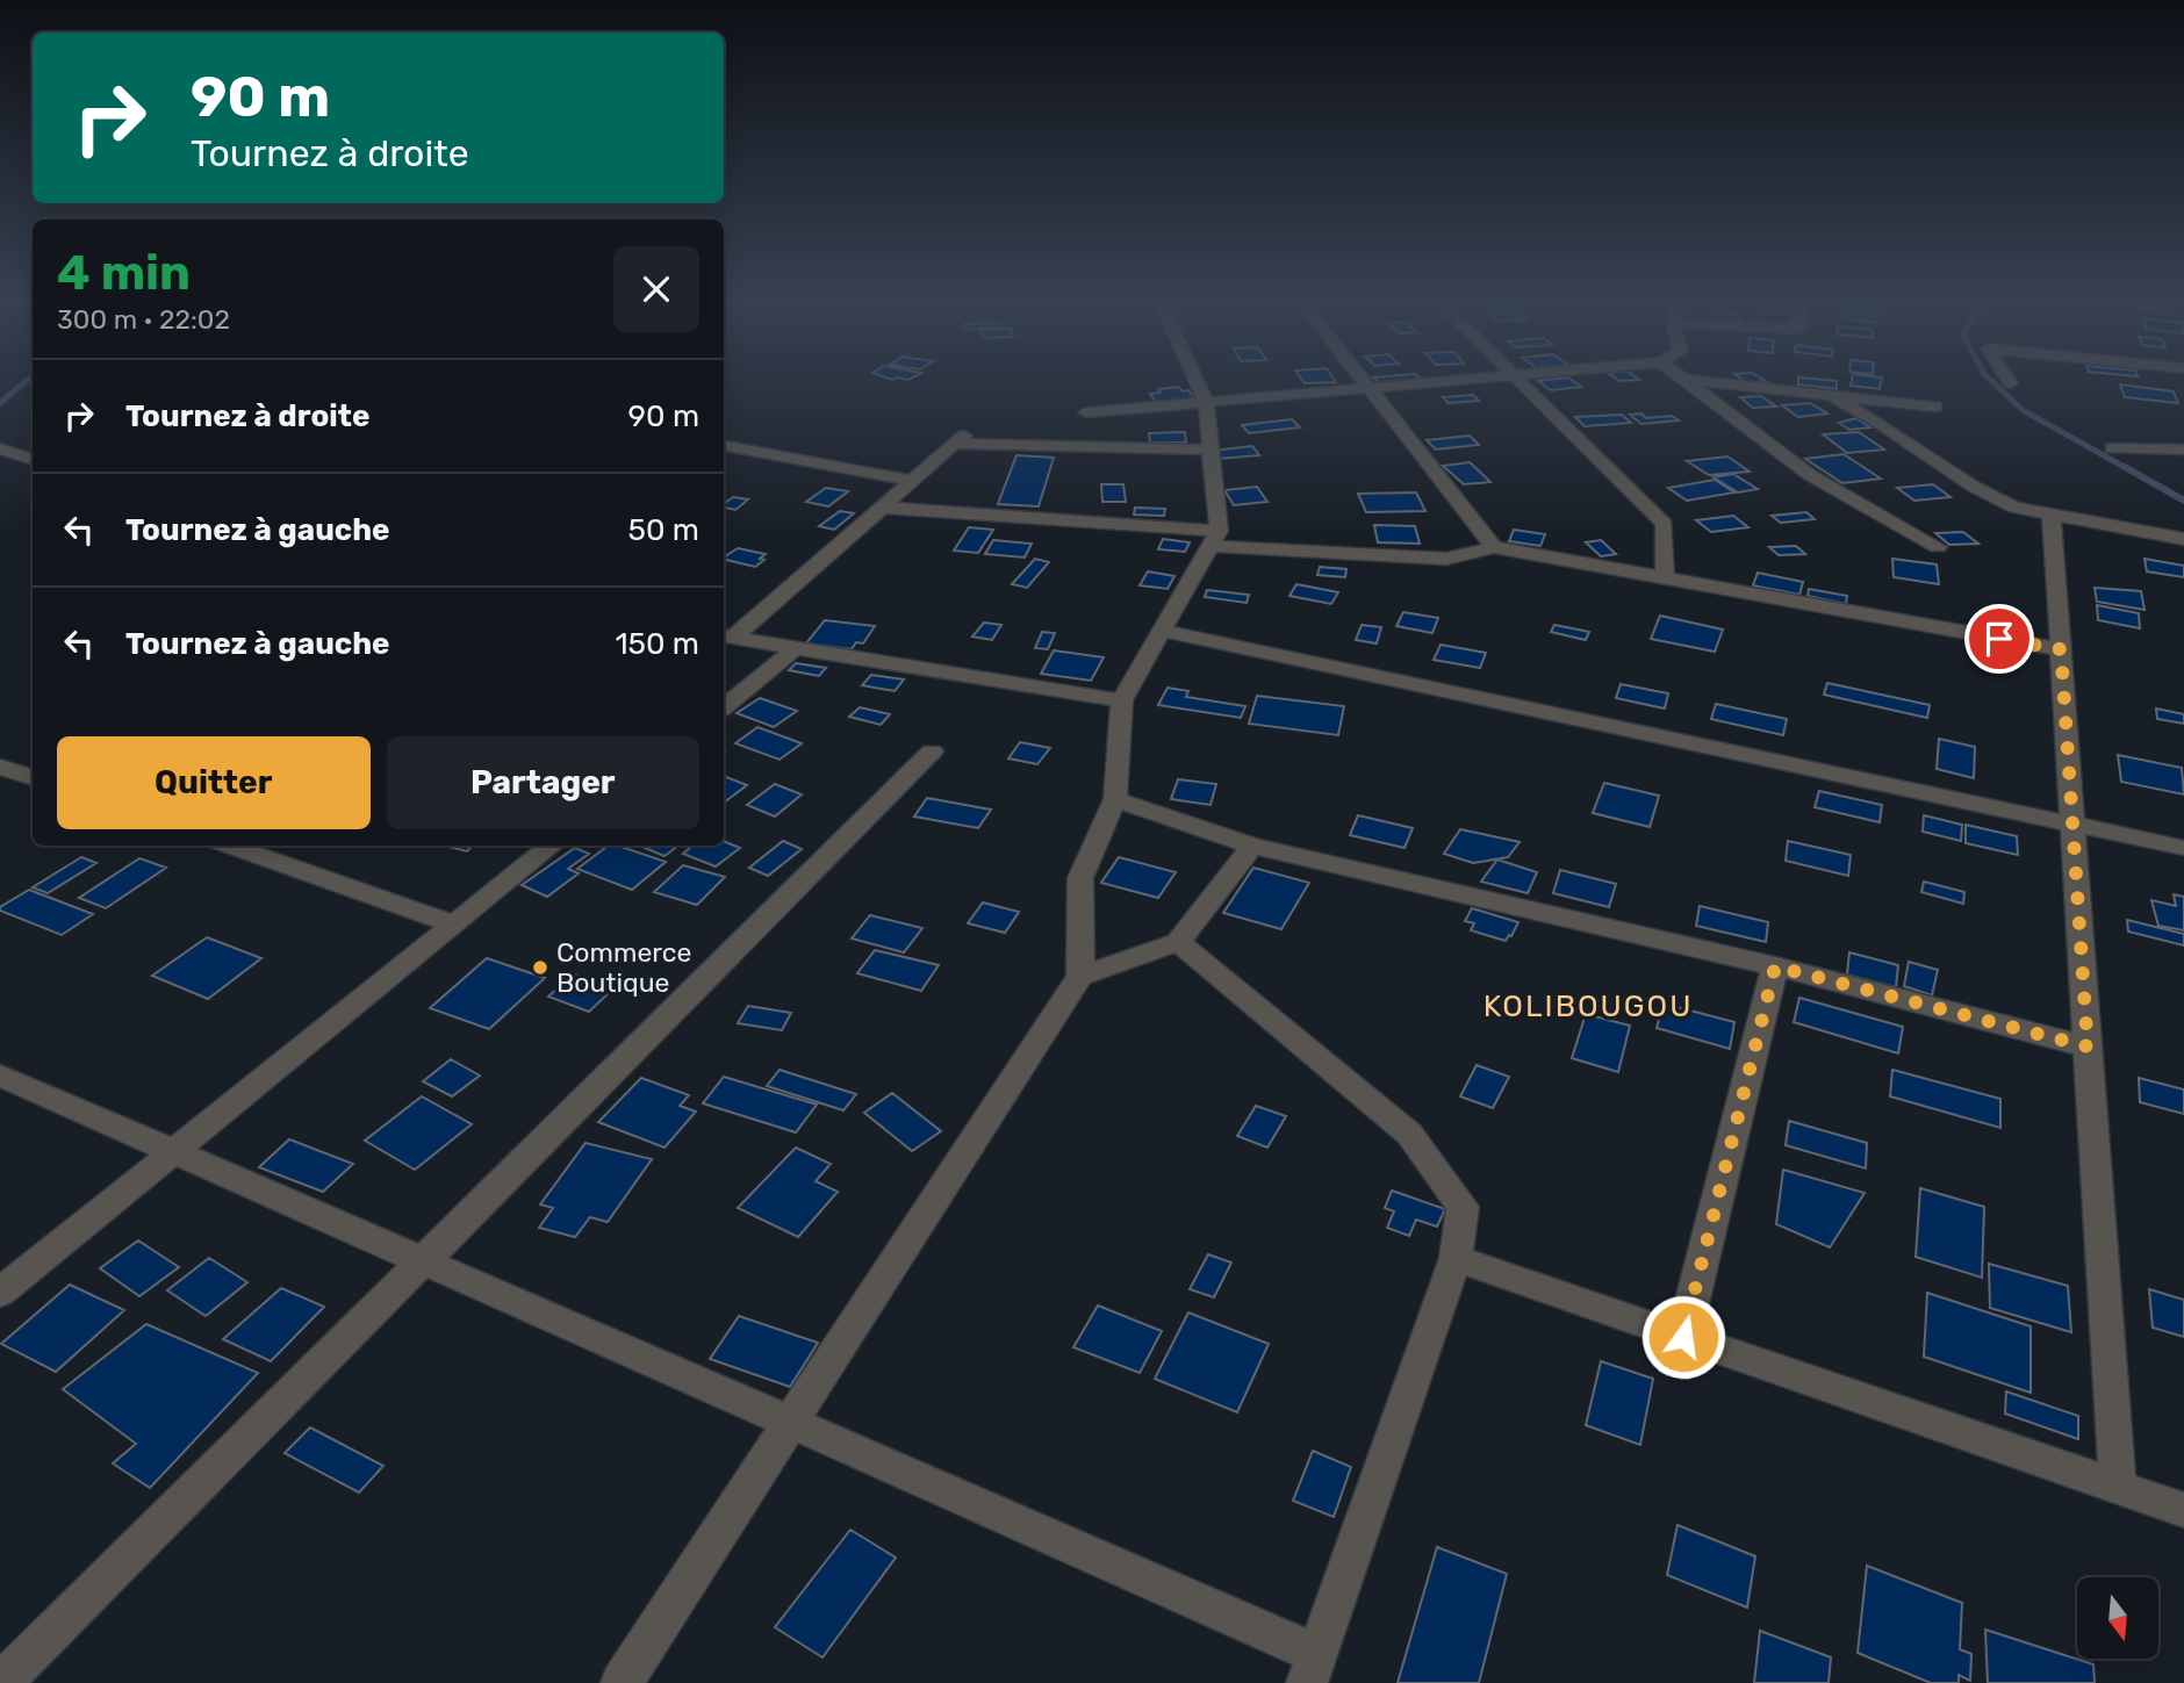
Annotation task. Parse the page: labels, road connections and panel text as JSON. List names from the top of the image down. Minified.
{"districts":["KOLIBOUGOU"],"places":["Commerce Boutique"],"north":"bottom","page":{"turn":["90 m","Tournez à droite"],"heading":["4 min","300 m · 22:02"],"list":[{"name":"Tournez à droite","value":"90 m"},{"name":"Tournez à gauche","value":"50 m"},{"name":"Tournez à gauche","value":"150 m"}],"buttons":["Quitter","Partager"]}}
